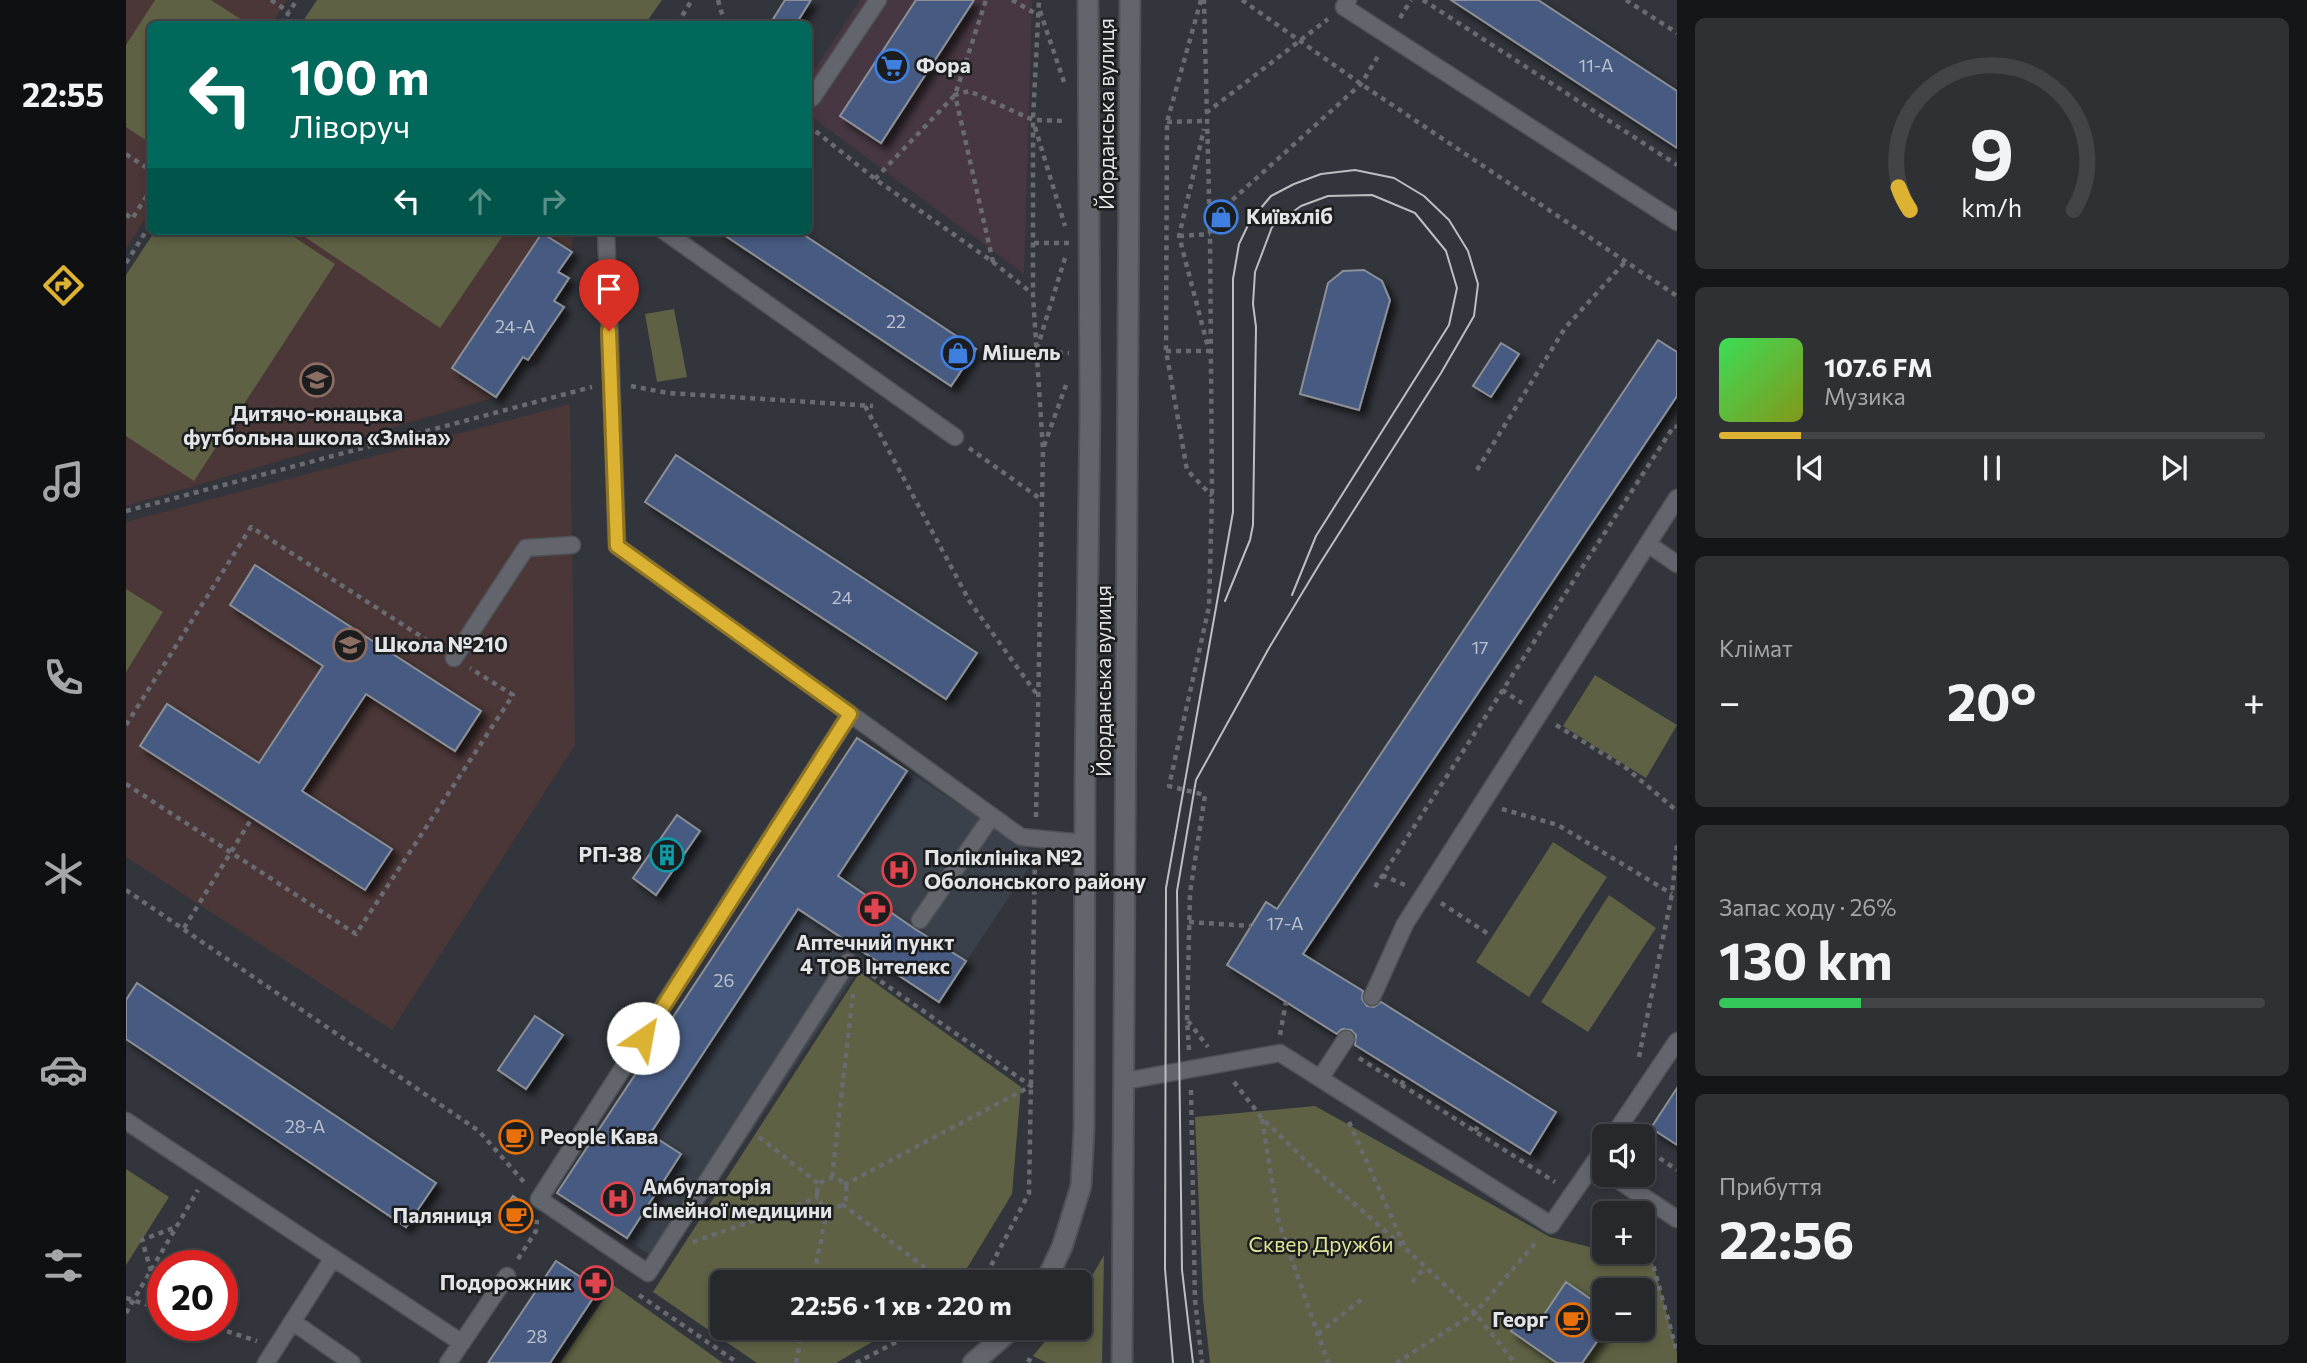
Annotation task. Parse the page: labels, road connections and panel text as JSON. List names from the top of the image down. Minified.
{"streets":{"main road":["Йорданська вулиця"]},"parks":["Сквер Дружби"],"places":{"supermarket":["Фора"],"shop":["Київхліб","Мішель"],"school or university":["Дитячо-юнацька футбольна школа «Зміна»","Школа №210"],"building":["РП-38"],"hospital":["Поліклініка №2 Оболонського району","Амбулаторія сімейної медицини"],"pharmacy":["Аптечний пункт 4 ТОВ Інтелекс","Подорожник"],"cafe":["People Кава","Паляниця","Георг"]},"house_numbers":["11-А","22","24-А","24","17","17-А","26","28-А","28"],"page":{"tabs":"22:55","turn":["100 m","Ліворуч"],"song":["107.6 FM","Музика"],"tile":["Клімат",["Запас ходу · 26%","130 km"],["Прибуття","22:56"]],"heat":["−","20°","+"],"map_buttons":["+","−"],"limit":"20","trip":"22:56 · 1 хв · 220 m","gauge":["9","km/h"]}}
